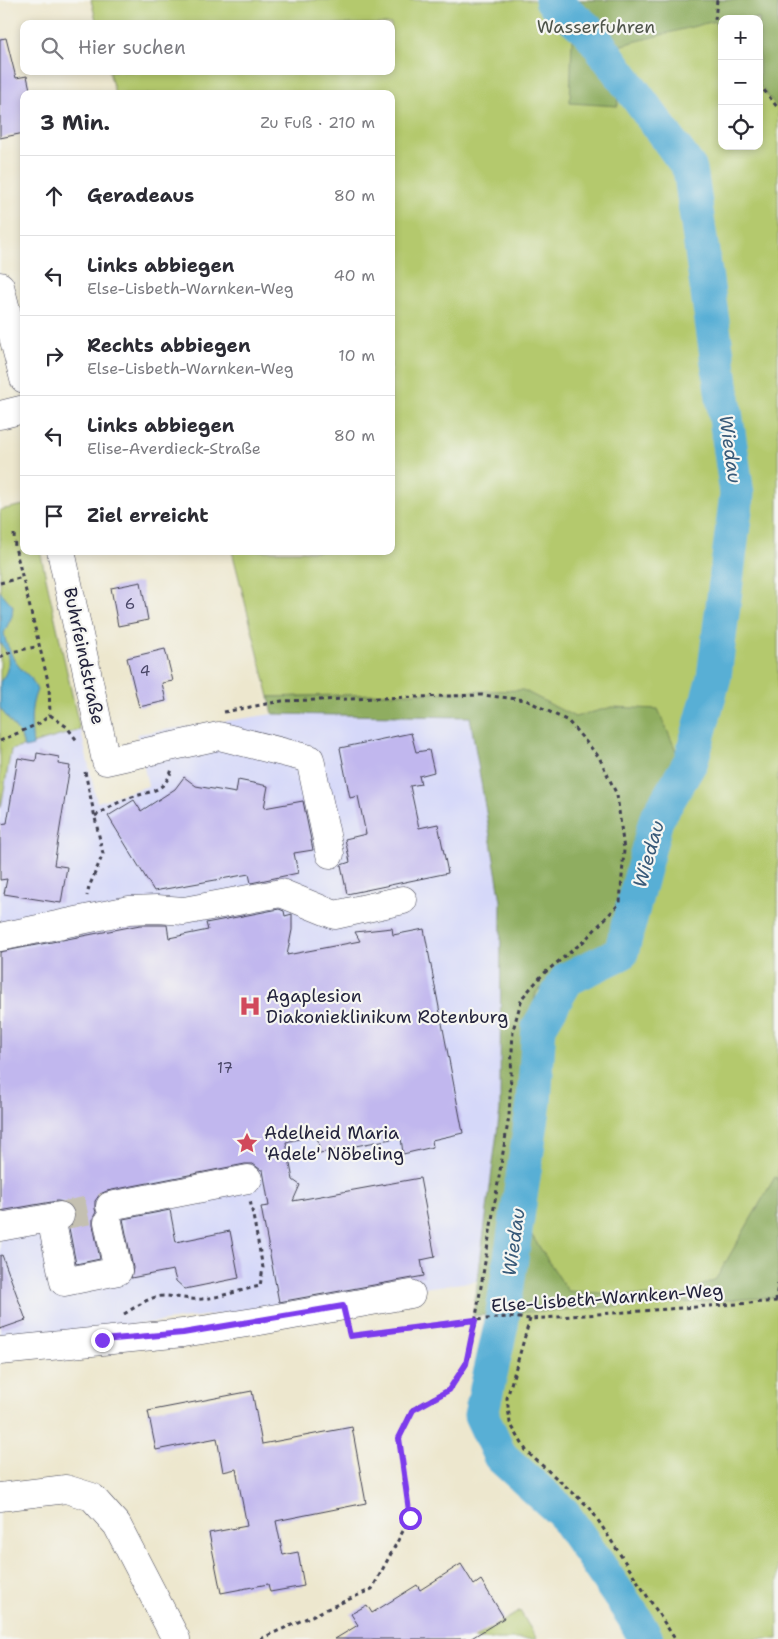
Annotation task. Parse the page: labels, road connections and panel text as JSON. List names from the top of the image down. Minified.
{"streets":{"street":["Buhrfeindstraße"],"path":["Else-Lisbeth-Warnken-Weg"]},"water":["Wiedau"],"parks":["Wasserfuhren"],"places":{"hospital":["Agaplesion Diakonieklinikum Rotenburg"],"place":["Adelheid Maria 'Adele' Nöbeling"]},"house_numbers":["6","4","17"],"page":{"map_buttons":["+","−"],"search":"Hier suchen","heading":["3 Min.","Zu Fuß · 210 m"],"list":[["Geradeaus","80 m"],["Links abbiegen","Else-Lisbeth-Warnken-Weg","40 m"],["Rechts abbiegen","Else-Lisbeth-Warnken-Weg","10 m"],["Links abbiegen","Elise-Averdieck-Straße","80 m"],"Ziel erreicht"]}}
